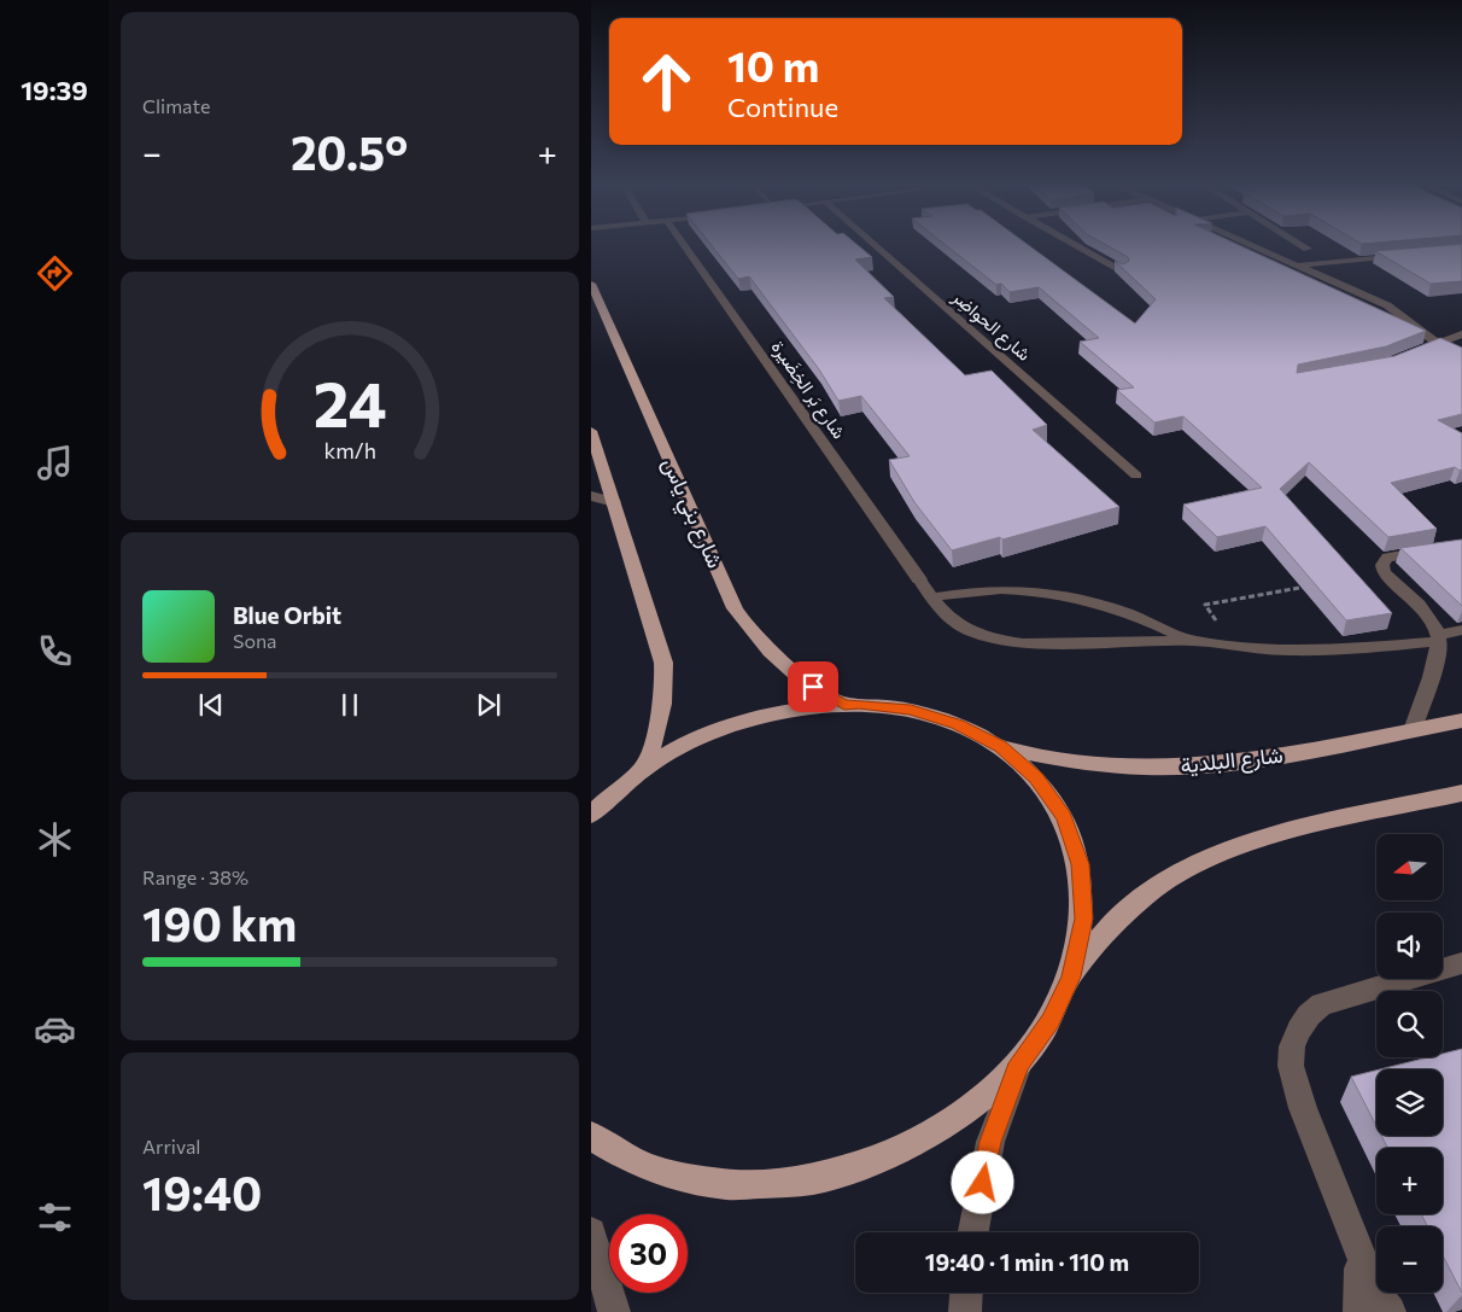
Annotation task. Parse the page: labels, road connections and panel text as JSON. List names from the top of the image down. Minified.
{"streets":{"main road":["شارع بني ياس","شارع البلدية"],"street":["شارع الحواضِر","شارع بَر الخِضَيرة"]},"north":"left","page":{"tabs":"19:39","tile":["Climate",["Range · 38%","190 km"],["Arrival","19:40"]],"turn":["10 m","Continue"],"heat":["−","20.5°","+"],"song":["Blue Orbit","Sona"],"map_buttons":["+","−"],"limit":"30","trip":"19:40 · 1 min · 110 m","gauge":["24","km/h"]}}
